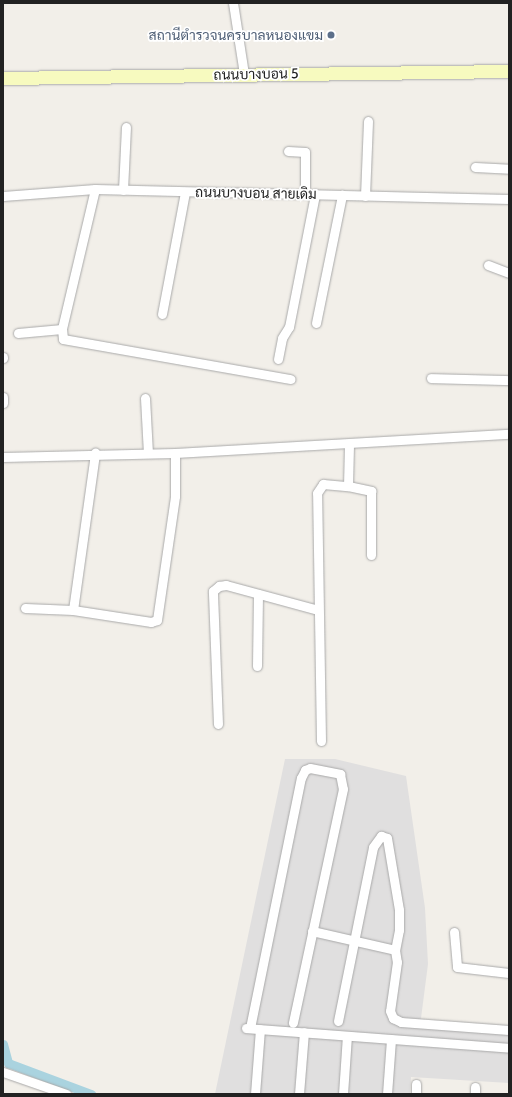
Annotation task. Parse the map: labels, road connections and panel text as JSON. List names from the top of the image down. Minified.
{"streets":{"main road":["ถนนบางบอน 5"],"street":["ถนนบางบอน สายเดิม"]},"places":["สถานีตำรวจนครบาลหนองแขม"]}
